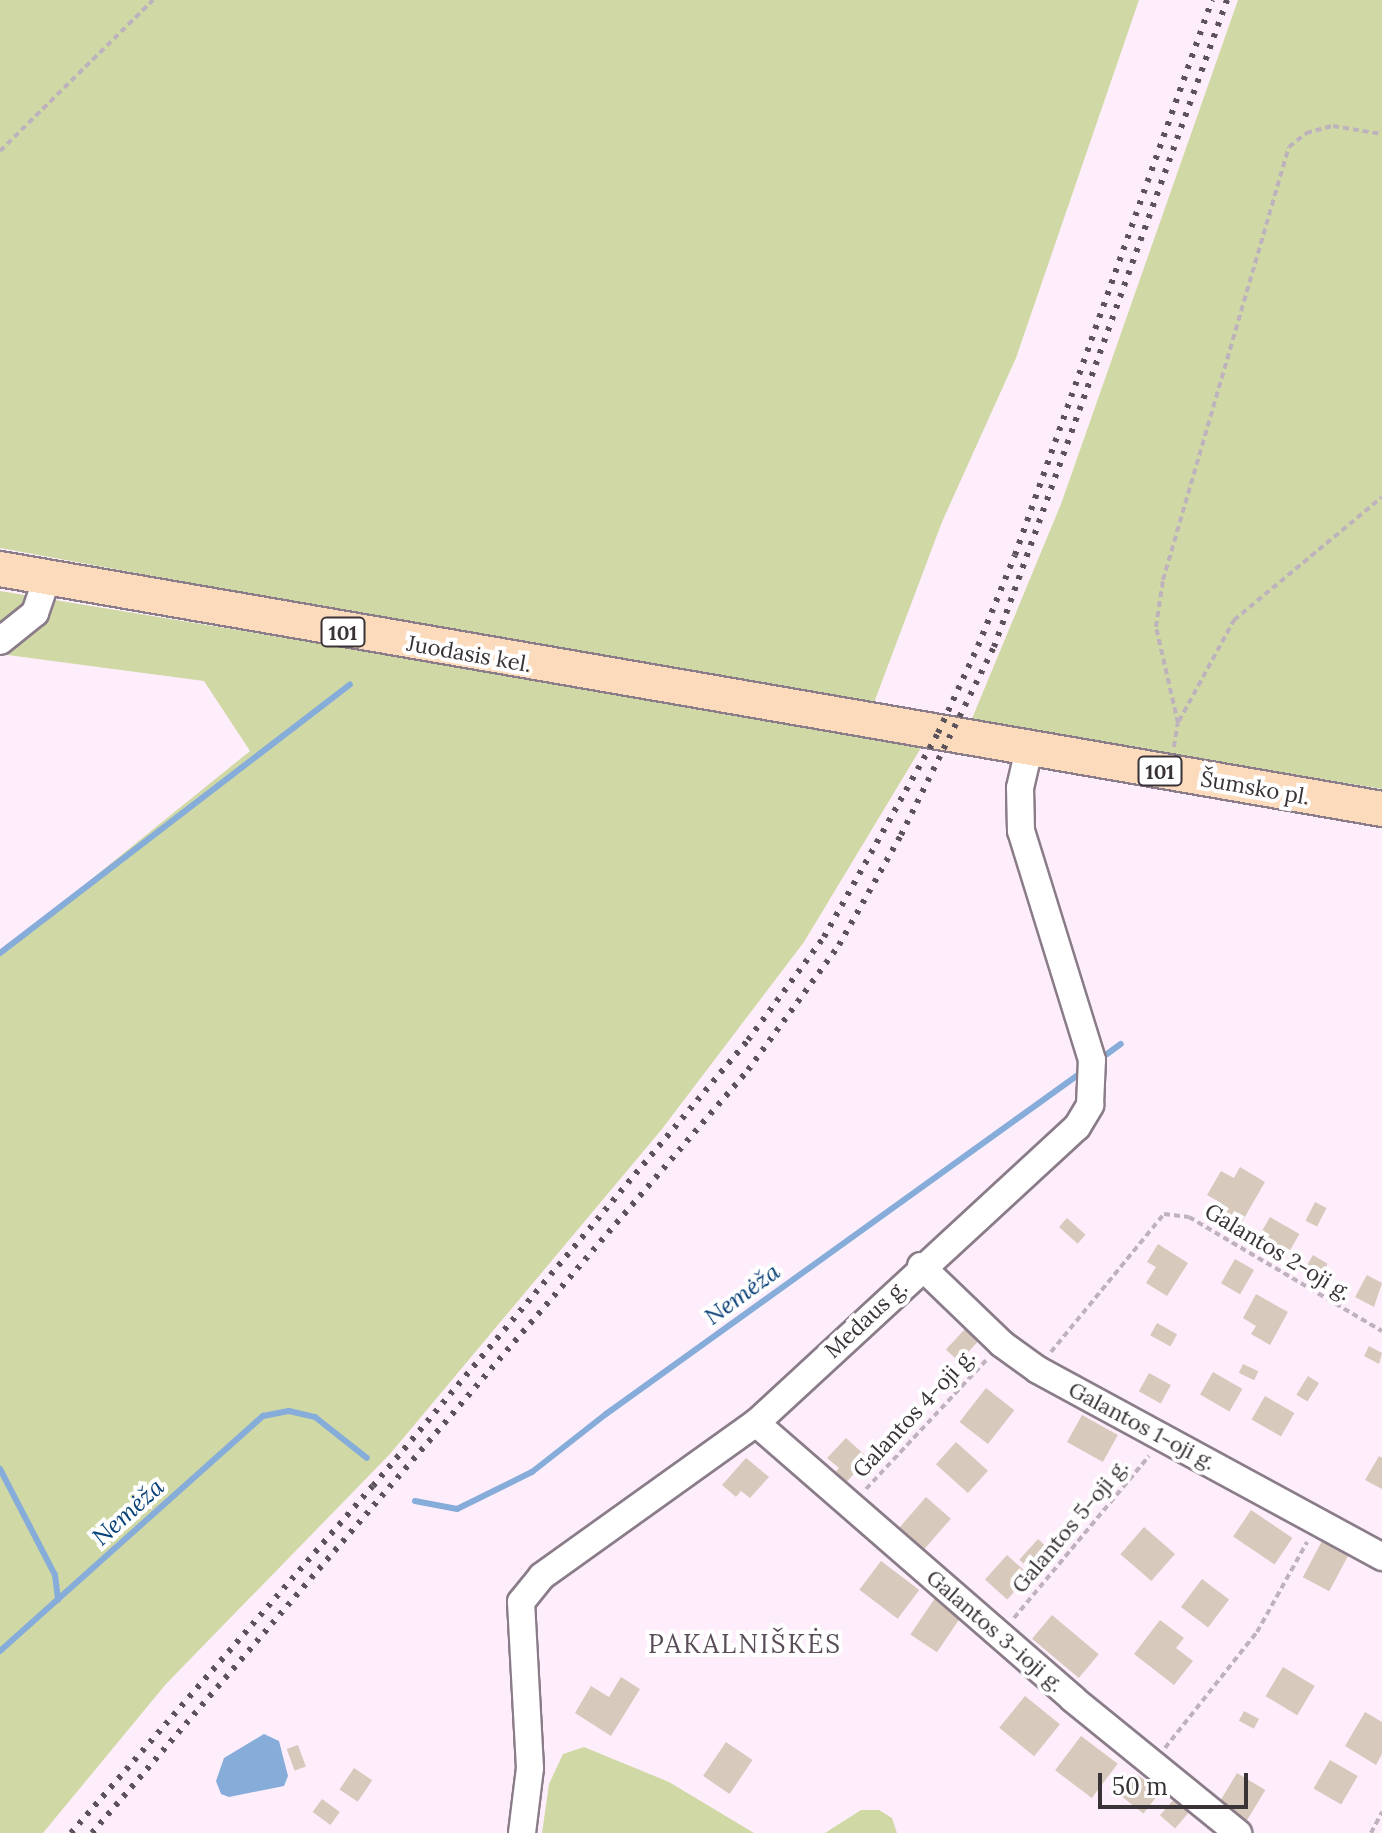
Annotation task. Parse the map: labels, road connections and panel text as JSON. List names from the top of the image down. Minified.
{"streets":{"main road":["101","Juodasis kel.","Šumsko pl."],"street":["Medaus g.","Galantos 1-oji g.","Galantos 3-ioji g."],"path":["Galantos 2-oji g.","Galantos 4-oji g.","Galantos 5-oji g."]},"crossings":[["Juodasis kel.","Šumsko pl."],["Šumsko pl.","Medaus g."],["Galantos 2-oji g.","Galantos 1-oji g."],["Medaus g.","Galantos 1-oji g."],["Medaus g.","Galantos 3-ioji g."],["Galantos 4-oji g.","Galantos 1-oji g."],["Galantos 4-oji g.","Galantos 3-ioji g."],["Galantos 1-oji g.","Galantos 5-oji g."],["Galantos 5-oji g.","Galantos 3-ioji g."]],"districts":["PAKALNIŠKĖS"],"water":["Nemėža"],"scale_bar":"50 m"}
